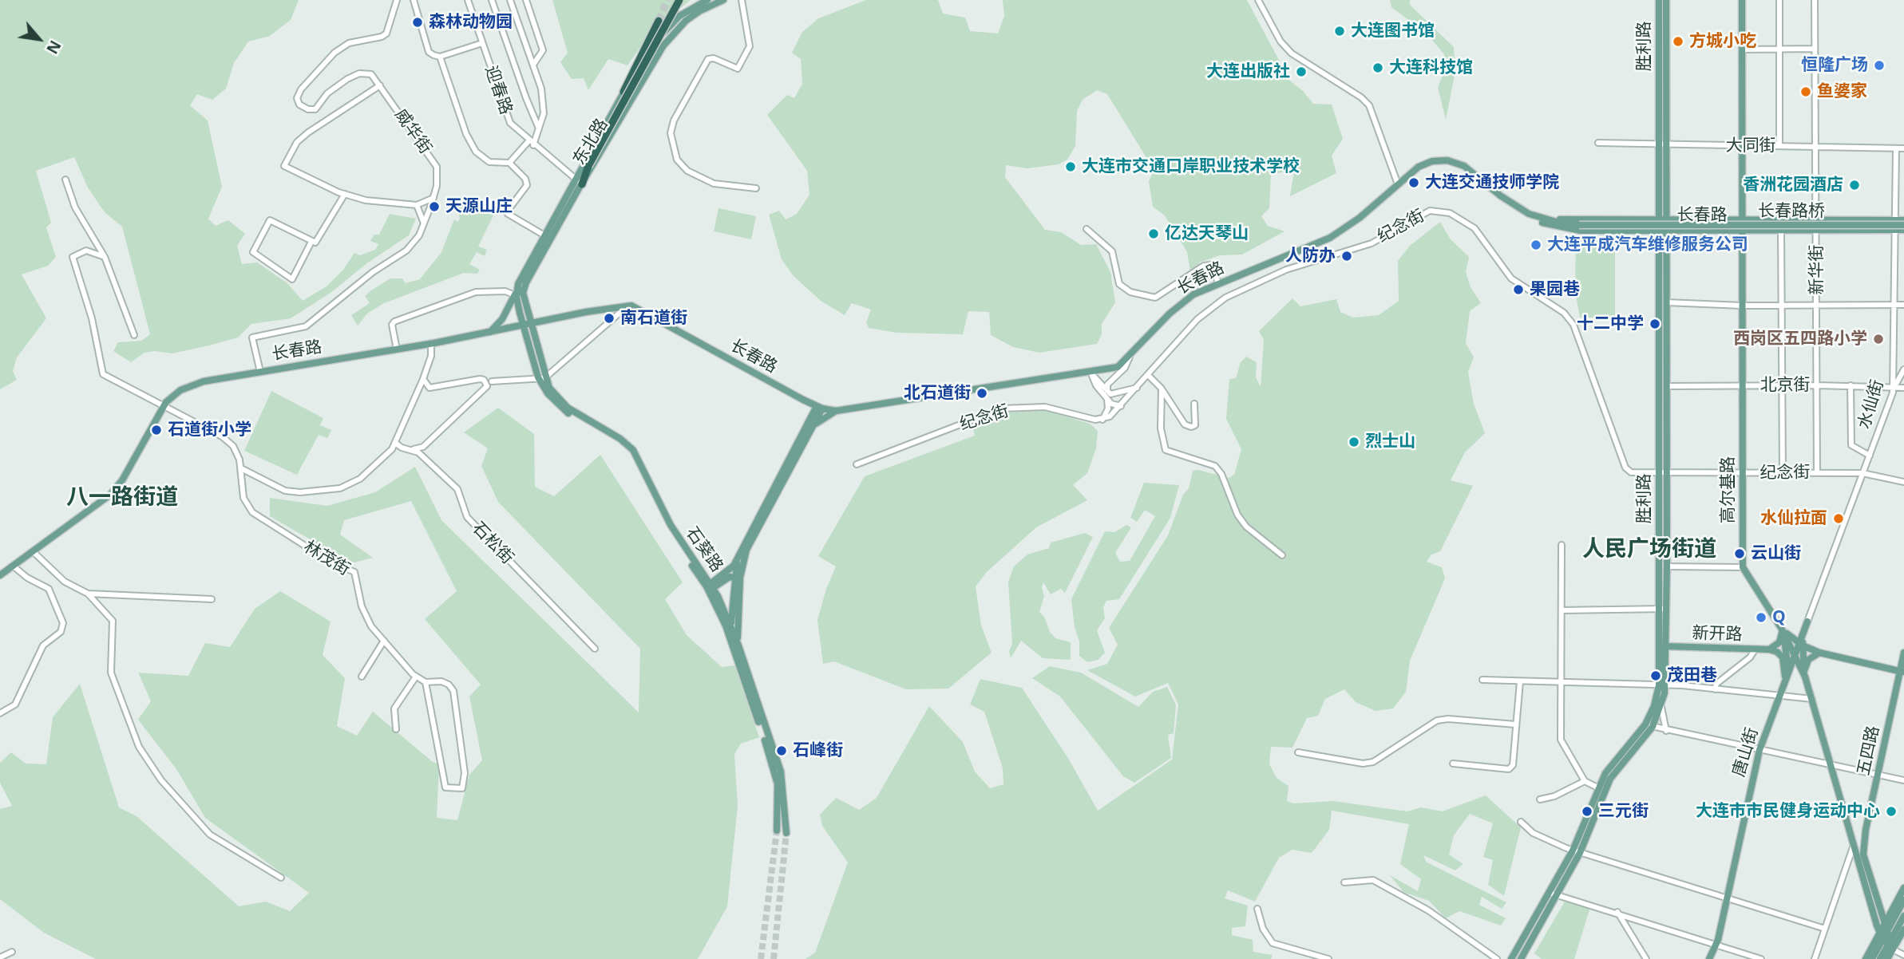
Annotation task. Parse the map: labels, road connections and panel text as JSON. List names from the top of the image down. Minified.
{"streets":{"main road":["胜利路","东北路","长春路桥","长春路","水仙街","高尔基路","石葵路","新开路","五四路","唐山街"],"street":["迎春路","威华街","大同街","纪念街","新华街","北京街","石松街","林茂街"]},"crossings":[["胜利路","大同街"],["胜利路","长春路"],["胜利路","纪念街"],["胜利路","北京街"],["胜利路","新开路"],["迎春路","东北路"],["威华街","长春路"],["东北路","长春路"],["东北路","石葵路"],["大同街","新华街"],["大同街","水仙街"],["大同街","高尔基路"],["长春路桥","长春路"],["长春路","新华街"],["长春路","水仙街"],["长春路","高尔基路"],["长春路","石葵路"],["长春路","林茂街"],["纪念街","新华街"],["纪念街","水仙街"],["纪念街","高尔基路"],["新华街","北京街"],["北京街","水仙街"],["北京街","高尔基路"],["水仙街","唐山街"]],"districts":["八一路街道","人民广场街道"],"places":["森林动物园","大连图书馆","方城小吃","恒隆广场","大连科技馆","大连出版社","鱼婆家","大连市交通口岸职业技术学校","大连交通技师学院","香洲花园酒店","天源山庄","亿达天琴山","大连平成汽车维修服务公司","人防办","果园巷","南石道街","十二中学","西岗区五四路小学","北石道街","石道街小学","烈士山","水仙拉面","云山街","Q","茂田巷","石峰街","三元街","大连市市民健身运动中心"],"north":"bottom right"}
